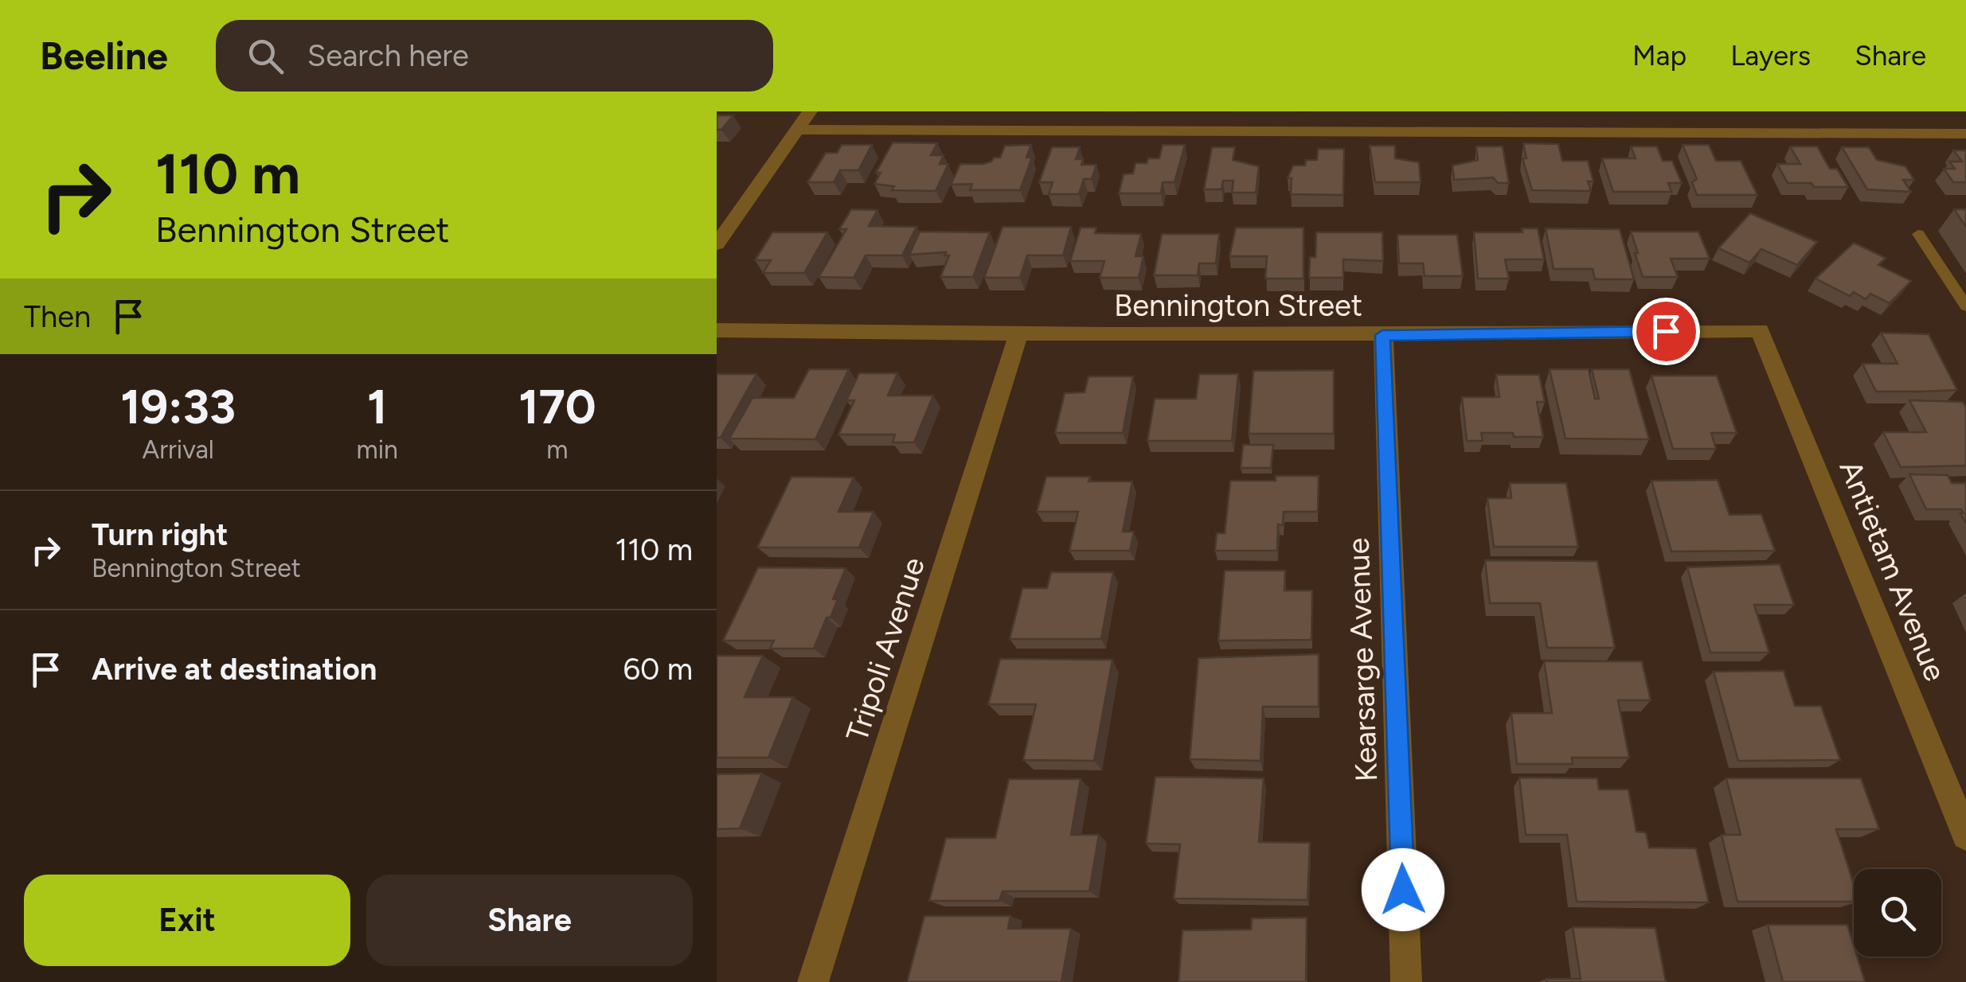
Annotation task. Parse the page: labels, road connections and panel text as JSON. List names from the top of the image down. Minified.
{"streets":{"street":["Bennington Street","Antietam Avenue","Tripoli Avenue","Kearsarge Avenue"]},"crossings":[["Bennington Street","Antietam Avenue"],["Bennington Street","Tripoli Avenue"],["Bennington Street","Kearsarge Avenue"]],"page":{"header":"Beeline","search":"Search here","nav":["Map","Layers","Share"],"turn":["110 m","Bennington Street"],"then":"Then","eta":["19:33","Arrival","1","min","170","m"],"list":[{"name":"Turn right","note":"Bennington Street","value":"110 m"},{"name":"Arrive at destination","value":"60 m"}],"buttons":["Exit","Share"]}}
